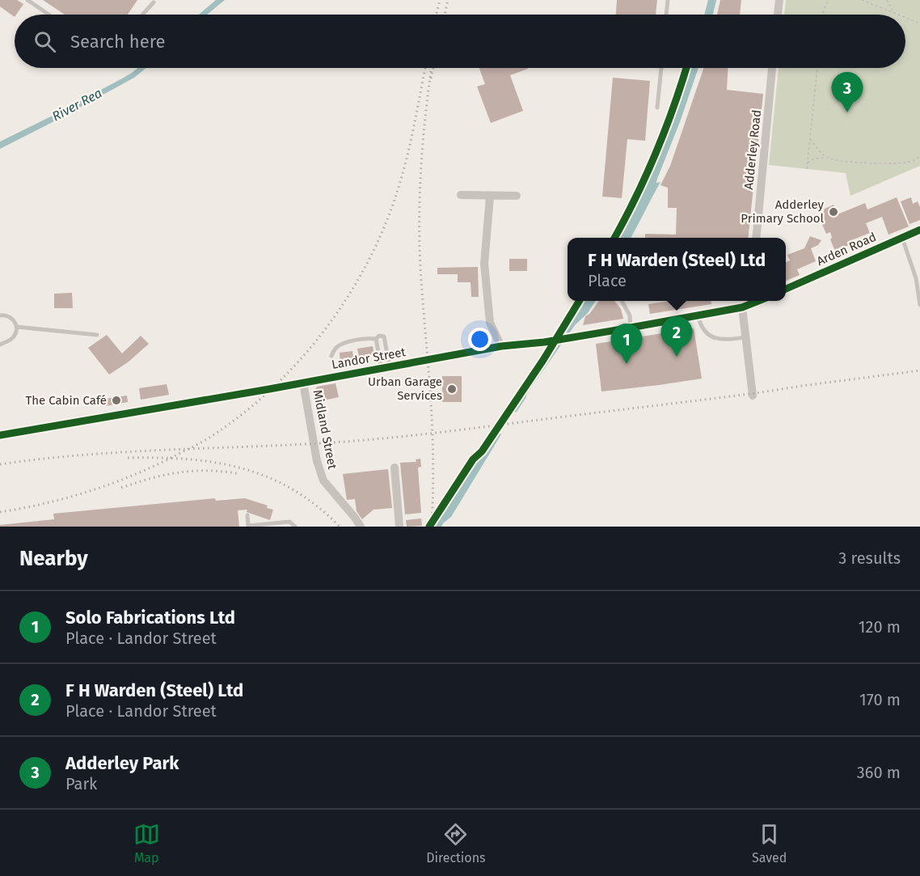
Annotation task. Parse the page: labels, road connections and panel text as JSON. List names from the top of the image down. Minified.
{"streets":{"street":["Adderley Road","Arden Road","Landor Street","Midland Street"]},"crossings":[["Landor Street","Midland Street"]],"water":["River Rea"],"places":["Adderley Primary School","Urban Garage Services","The Cabin Café"],"page":{"search":"Search here","pins":["3","2","1"],"popup":["F H Warden (Steel) Ltd","Place"],"heading":["Nearby","3 results"],"list":[{"mark":"1","name":"Solo Fabrications Ltd","note":"Place · Landor Street","value":"120 m"},{"mark":"2","name":"F H Warden (Steel) Ltd","note":"Place · Landor Street","value":"170 m"},{"mark":"3","name":"Adderley Park","note":"Park","value":"360 m"}],"nav":["Map","Directions","Saved"]}}
